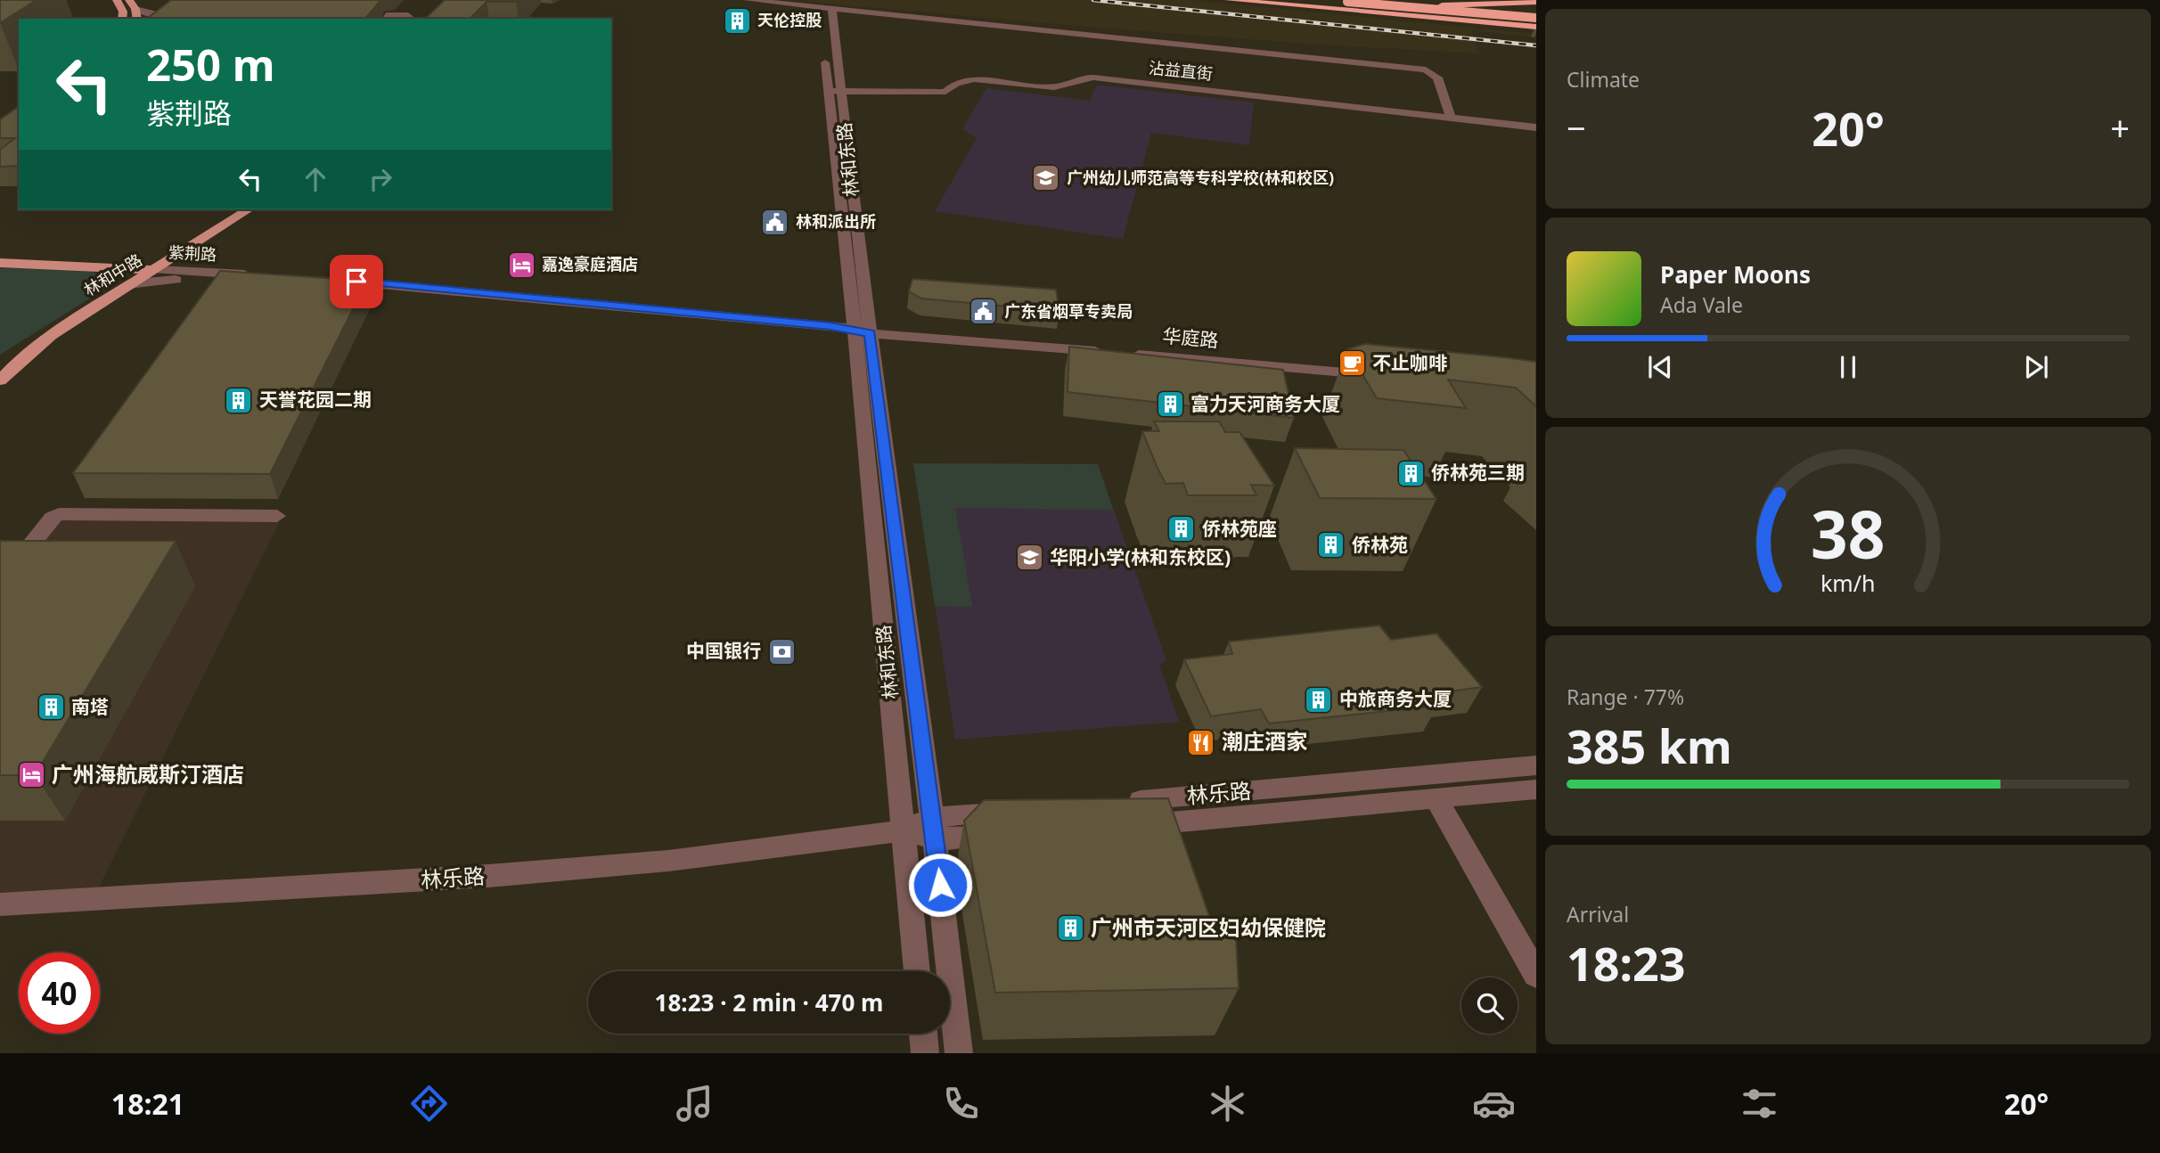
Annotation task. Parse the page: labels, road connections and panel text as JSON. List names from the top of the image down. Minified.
{"streets":{"main road":["紫荆路","林和中路"],"street":["沾益直街","林和东路","华庭路","林乐路"]},"crossings":[["沾益直街","林和东路"],["林和东路","华庭路"],["林和东路","林乐路"],["紫荆路","林和中路"]],"places":{"building":["天伦控股","天誉花园二期","富力天河商务大厦","侨林苑三期","侨林苑座","侨林苑","中旅商务大厦","南塔","广州市天河区妇幼保健院"],"school or university":["广州幼儿师范高等专科学校(林和校区)","华阳小学(林和东校区)"],"public building":["林和派出所","广东省烟草专卖局"],"hotel":["嘉逸豪庭酒店","广州海航威斯汀酒店"],"cafe":["不止咖啡"],"bank":["中国银行"],"restaurant":["潮庄酒家"]},"page":{"tile":["Climate",["Range · 77%","385 km"],["Arrival","18:23"]],"turn":["250 m","紫荆路"],"heat":["−","20°","+"],"song":["Paper Moons","Ada Vale"],"limit":"40","trip":"18:23 · 2 min · 470 m","tabs":["18:21","20°"],"gauge":["38","km/h"]}}
